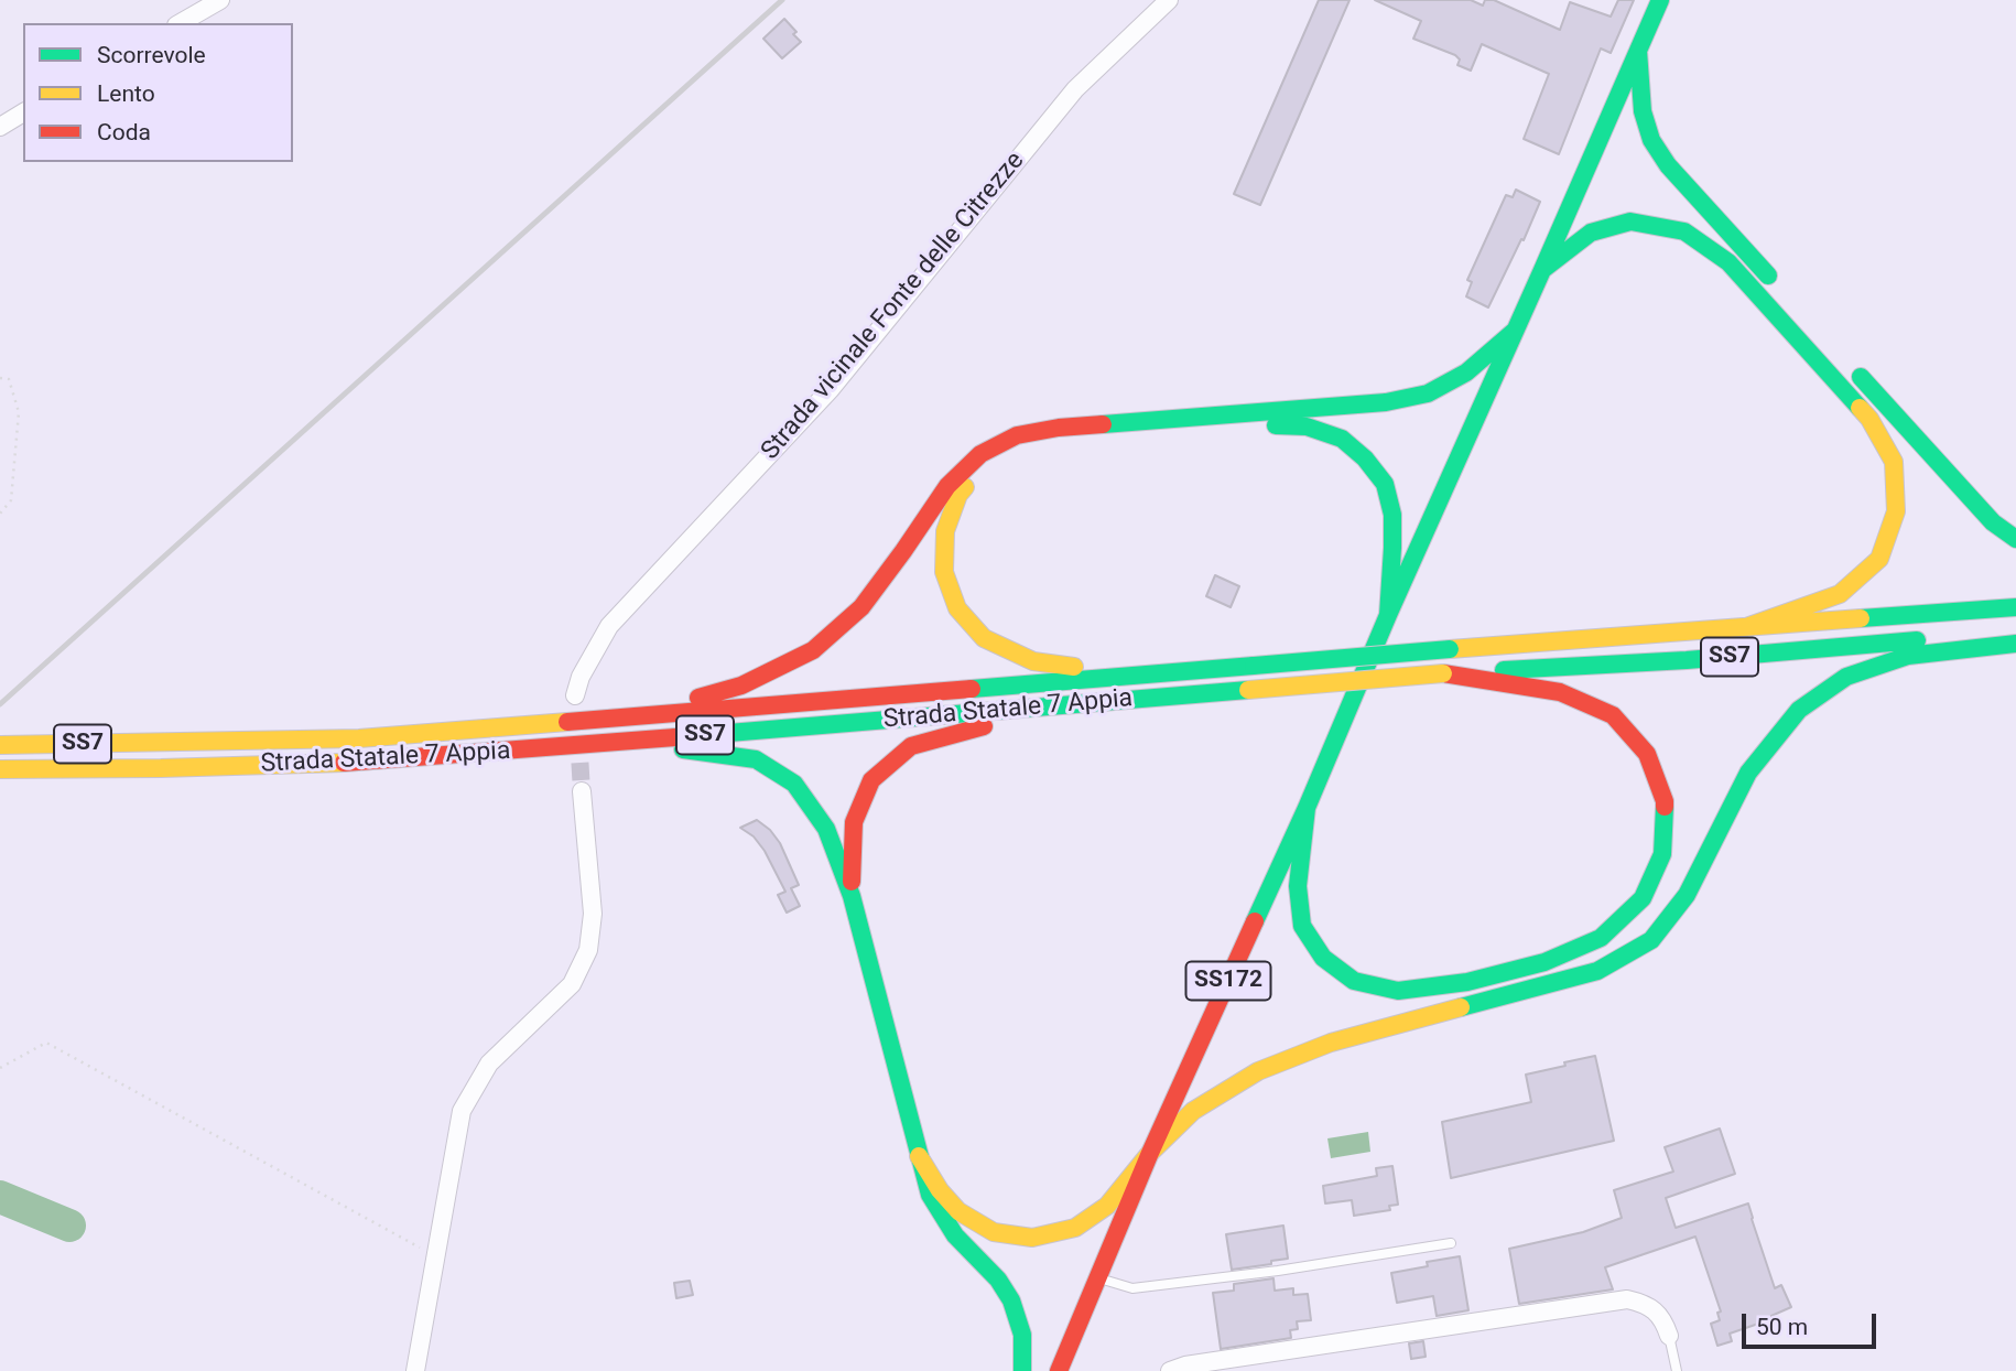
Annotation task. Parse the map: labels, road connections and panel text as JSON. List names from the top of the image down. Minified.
{"streets":{"main road":["SS7","Strada Statale 7 Appia","SS172"],"street":["Strada vicinale Fonte delle Citrezze"]},"legend":["Scorrevole","Lento","Coda"],"scale_bar":"50 m"}
